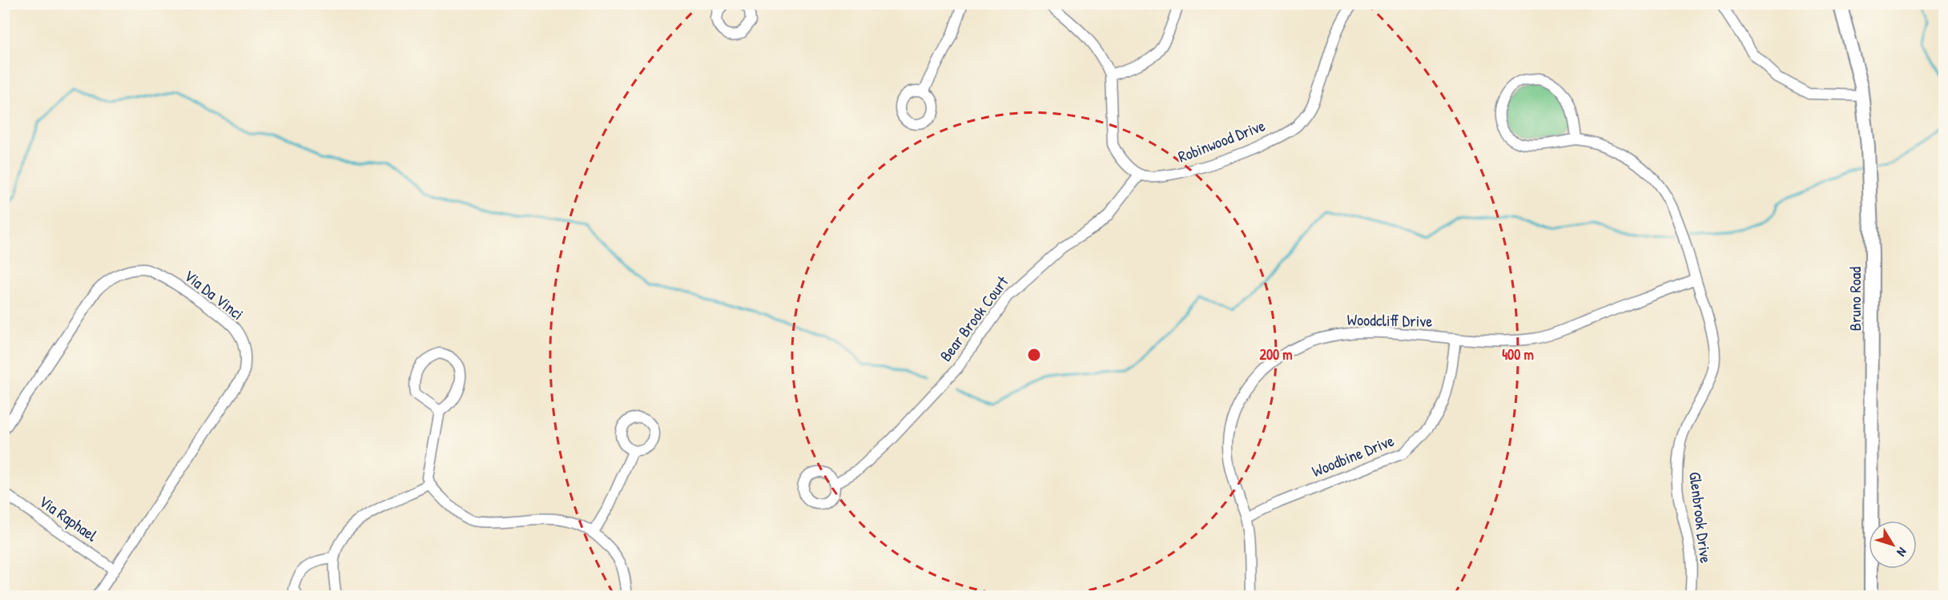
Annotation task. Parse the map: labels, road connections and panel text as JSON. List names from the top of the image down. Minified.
{"streets":{"street":["Robinwood Drive","Via Da Vinci","Bruno Road","Bear Brook Court","Woodcliff Drive","Woodbine Drive","Glenbrook Drive","Via Raphael"]},"crossings":[["Robinwood Drive","Bear Brook Court"],["Via Da Vinci","Via Raphael"],["Woodcliff Drive","Woodbine Drive"],["Woodcliff Drive","Glenbrook Drive"]],"north":"bottom right","rings":["200 m","400 m"]}
